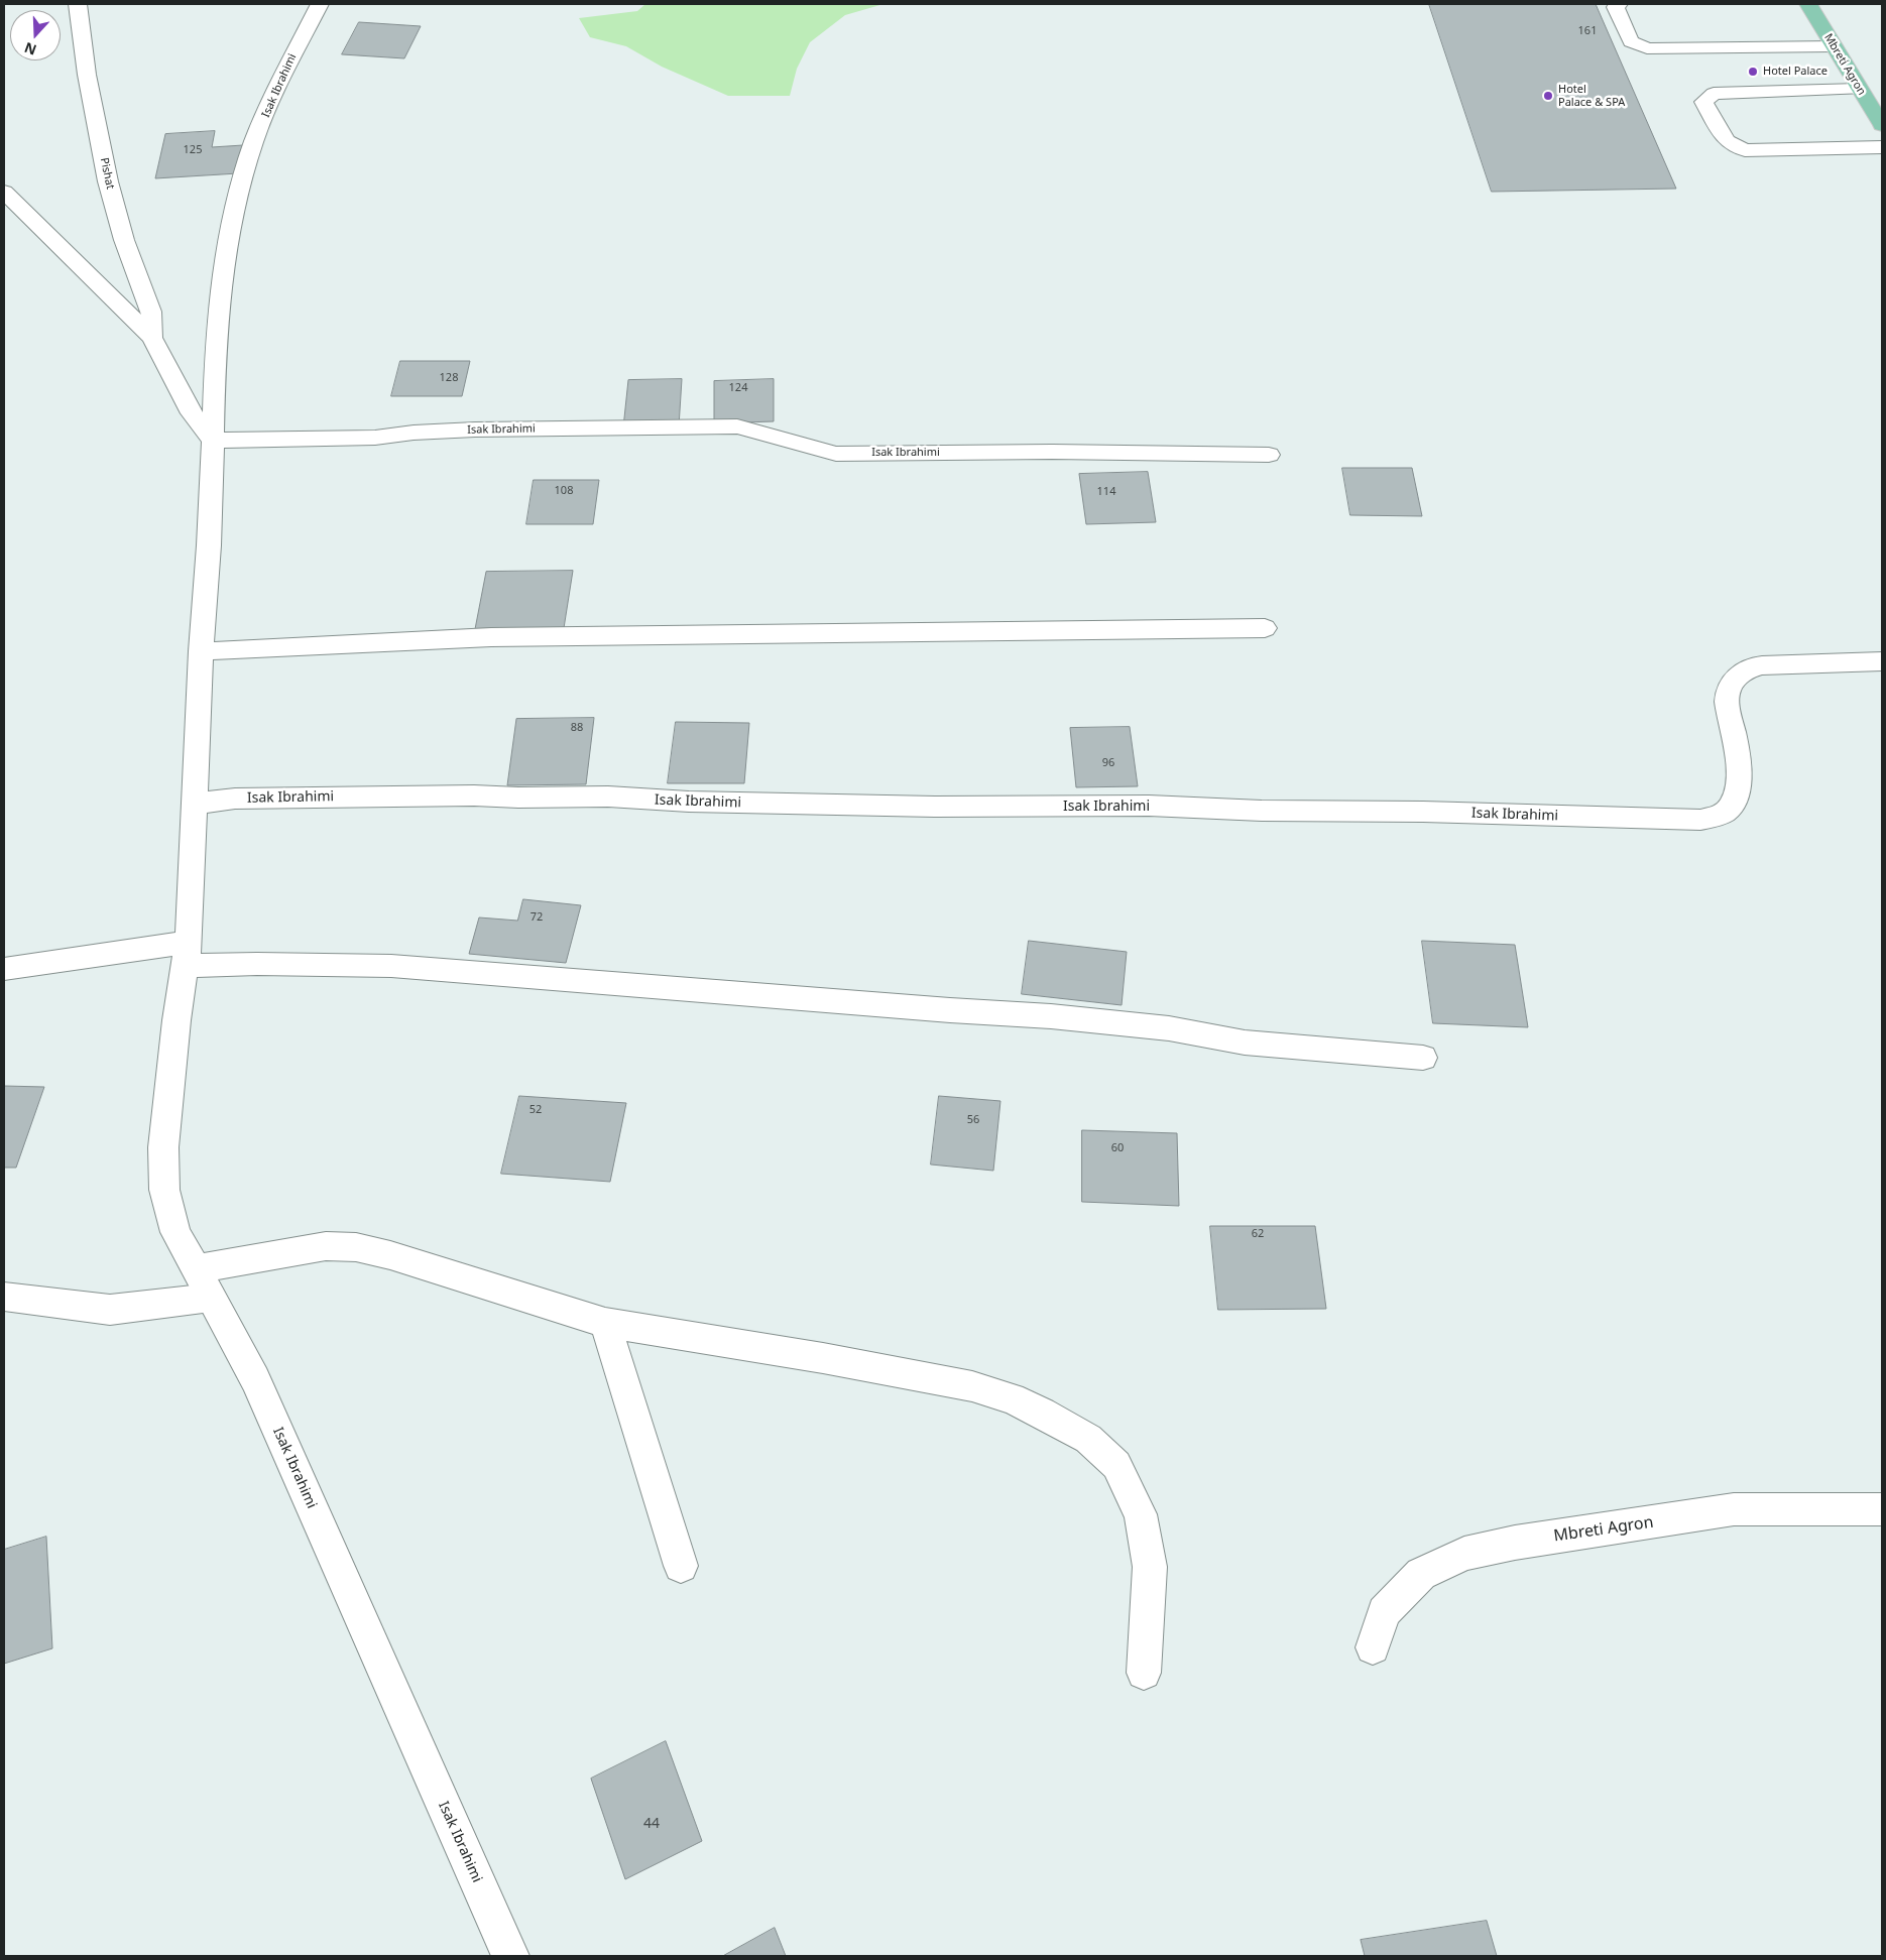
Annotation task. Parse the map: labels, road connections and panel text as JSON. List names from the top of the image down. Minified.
{"streets":{"main road":["Mbreti Agron"],"street":["Isak Ibrahimi","Pishat"]},"crossings":[["Isak Ibrahimi","Pishat"]],"places":["Hotel Palace","Hotel Palace & SPA"],"house_numbers":["161","125","128","124","108","114","88","96","72","52","56","60","62","44"],"north":"bottom"}
